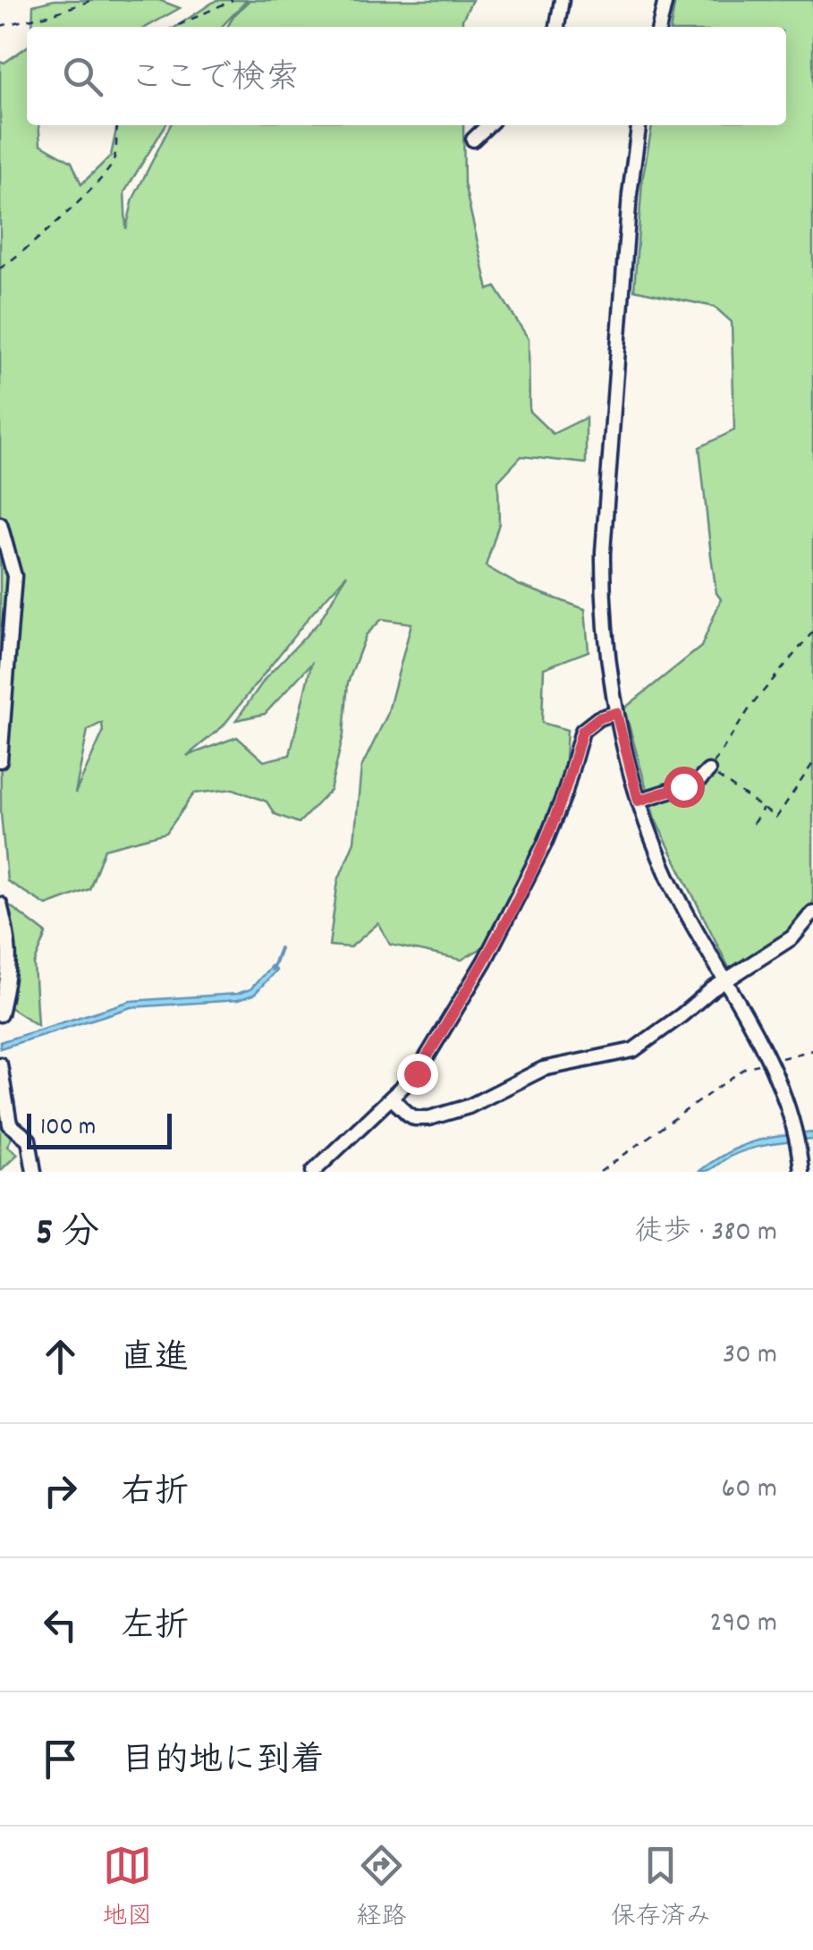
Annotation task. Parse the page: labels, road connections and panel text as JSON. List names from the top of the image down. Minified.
{"scale_bar":"100 m","page":{"search":"ここで検索","scale":"100 m","heading":["5 分","徒歩 · 380 m"],"list":[["直進","30 m"],["右折","60 m"],["左折","290 m"],"目的地に到着"],"nav":["地図","経路","保存済み"]}}
